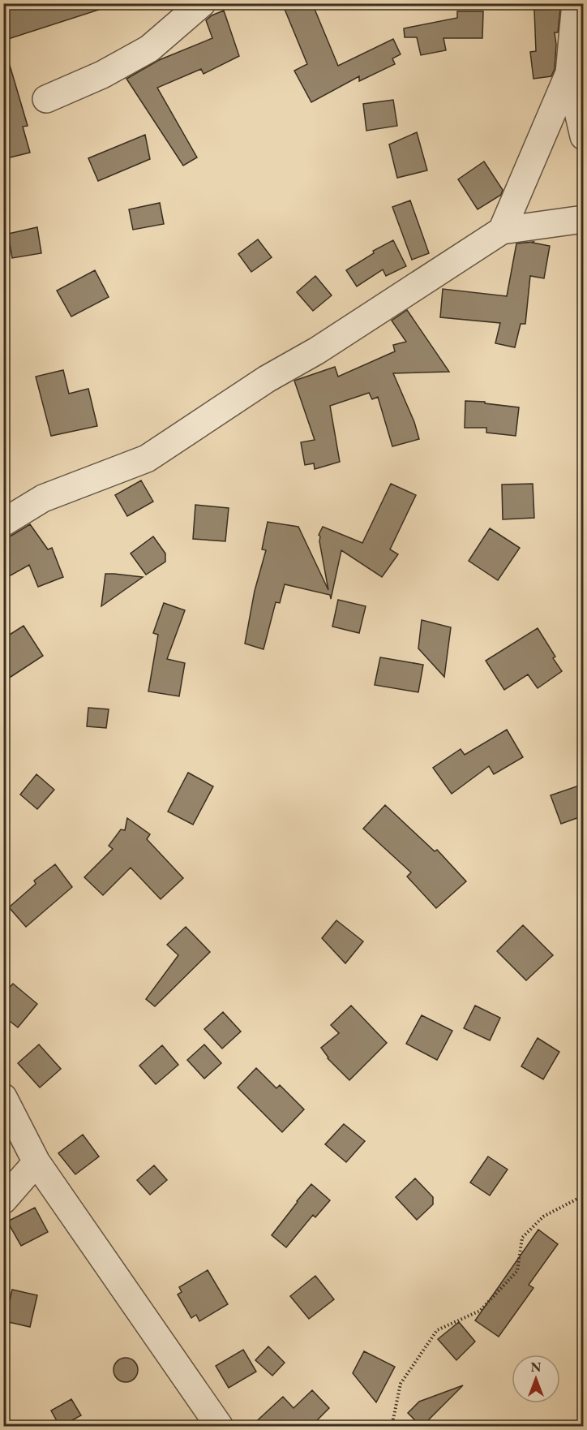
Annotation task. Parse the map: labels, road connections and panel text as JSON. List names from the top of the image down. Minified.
{"north":"top"}
